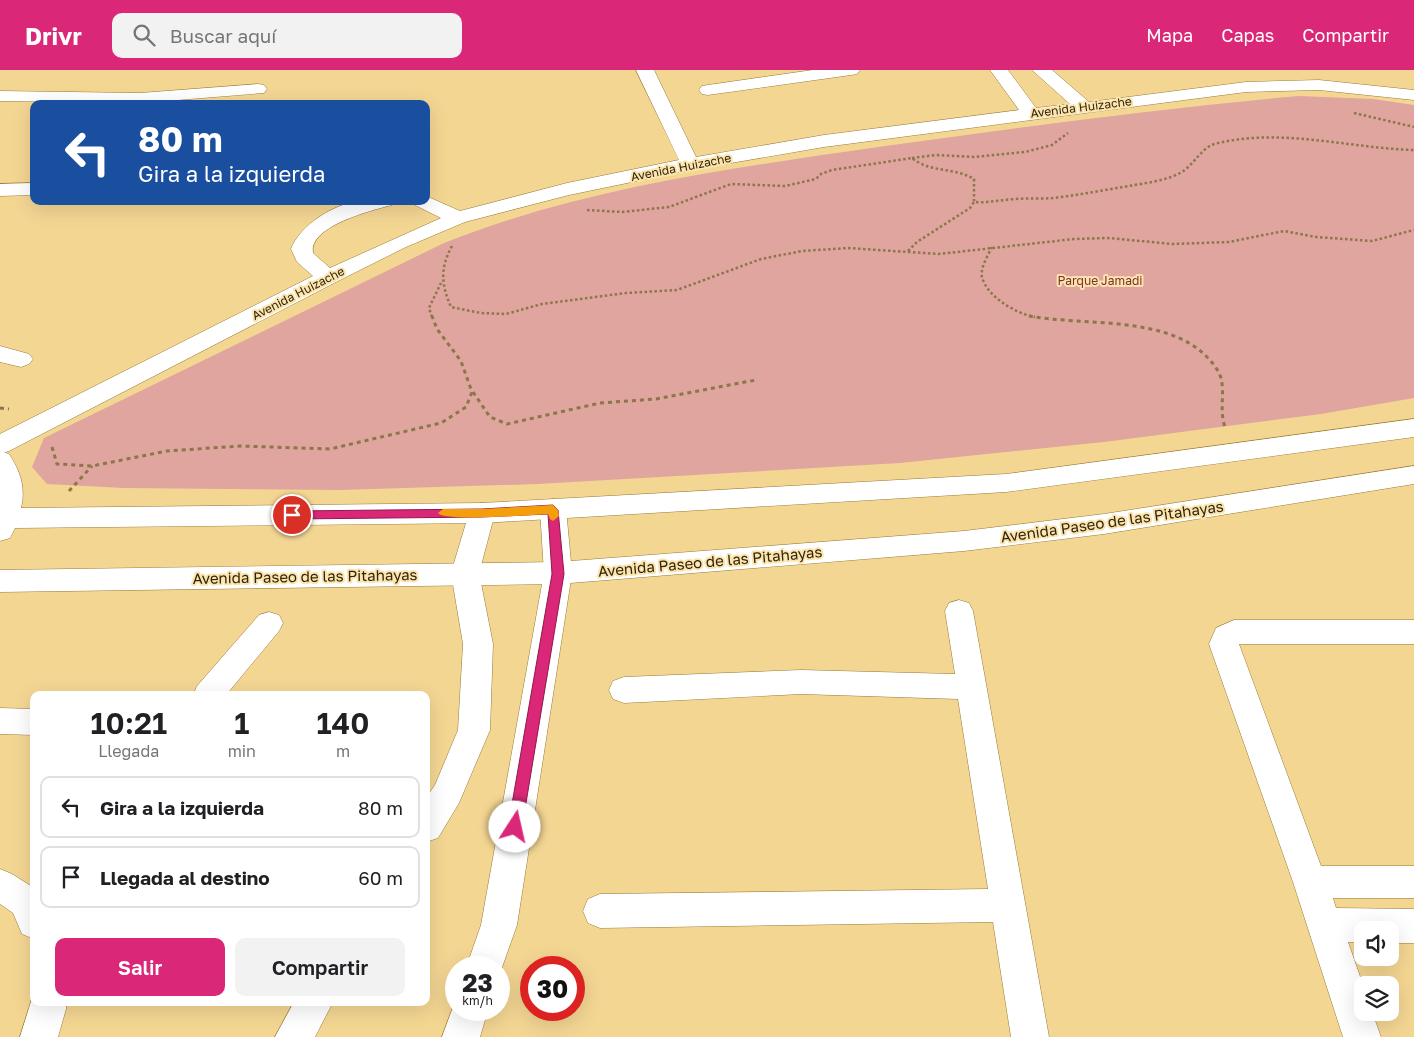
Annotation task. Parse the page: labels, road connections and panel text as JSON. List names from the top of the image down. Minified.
{"streets":{"street":["Avenida Huizache","Avenida Paseo de las Pitahayas"]},"parks":["Parque Jamadi"],"page":{"header":"Drivr","search":"Buscar aquí","nav":["Mapa","Capas","Compartir"],"turn":["80 m","Gira a la izquierda"],"eta":["10:21","Llegada","1","min","140","m"],"list":[{"name":"Gira a la izquierda","value":"80 m"},{"name":"Llegada al destino","value":"60 m"}],"buttons":["Salir","Compartir"],"speed":"23 km/h","limit":"30"}}
